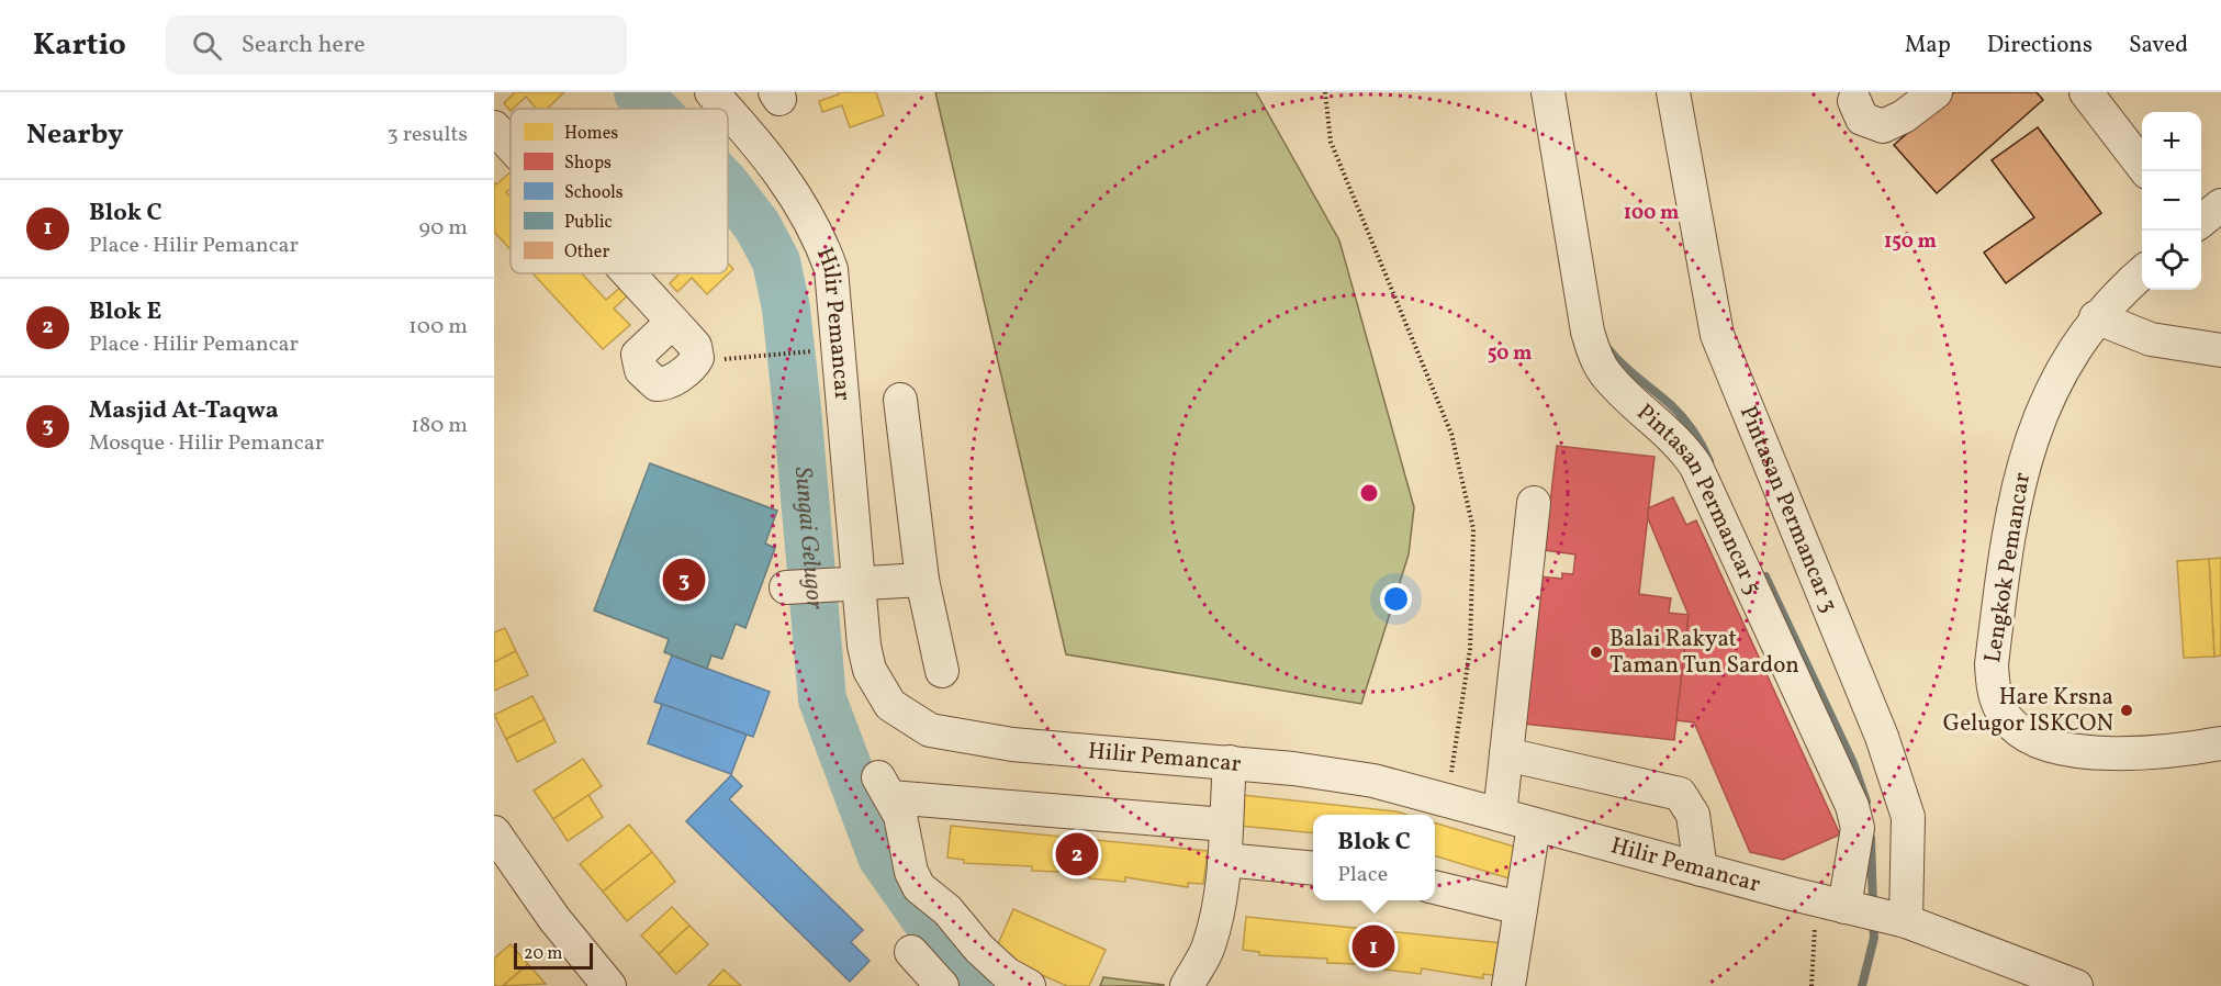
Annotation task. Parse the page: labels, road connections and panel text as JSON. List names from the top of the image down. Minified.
{"streets":{"street":["Hilir Pemancar","Pintasan Permancar 5","Pintasan Permancar 3","Lengkok Pemancar"]},"crossings":[["Hilir Pemancar","Pintasan Permancar 5"],["Hilir Pemancar","Pintasan Permancar 3"],["Pintasan Permancar 5","Pintasan Permancar 3"]],"water":["Sungai Gelugor"],"places":["Balai Rakyat Taman Tun Sardon","Hare Krsna Gelugor ISKCON"],"legend":["Homes","Shops","Schools","Public","Other"],"scale_bar":"20 m","page":{"header":"Kartio","search":"Search here","nav":["Map","Directions","Saved"],"heading":["Nearby","3 results"],"map_buttons":["+","−"],"list":[{"mark":"1","name":"Blok C","note":"Place · Hilir Pemancar","value":"90 m"},{"mark":"2","name":"Blok E","note":"Place · Hilir Pemancar","value":"100 m"},{"mark":"3","name":"Masjid At-Taqwa","note":"Mosque · Hilir Pemancar","value":"180 m"}],"pins":["3","2","1"],"popup":["Blok C","Place"],"scale":"20 m"},"rings":["100 m","150 m","50 m"]}
